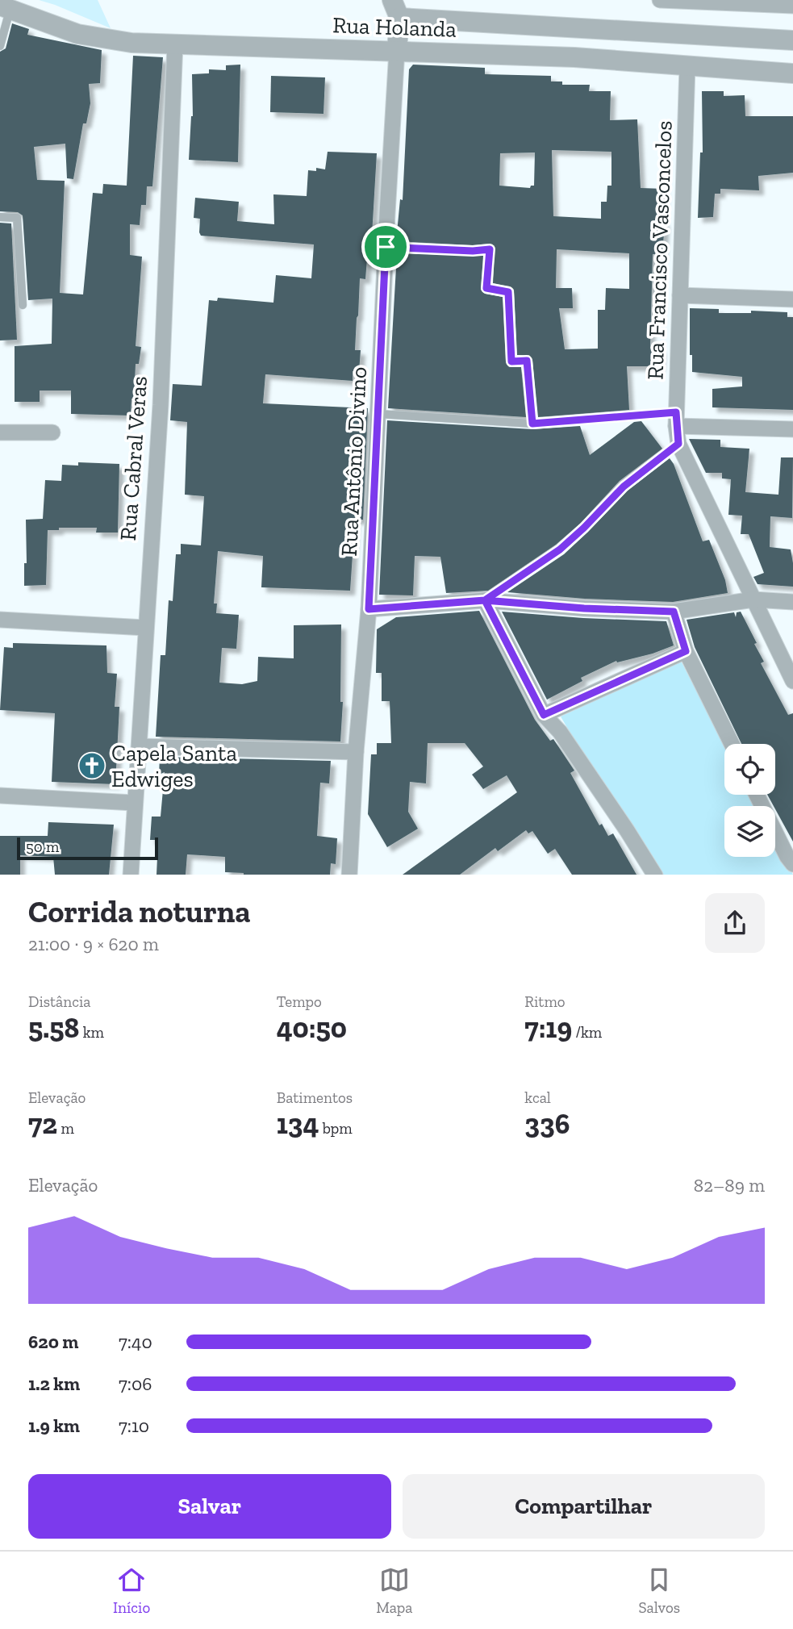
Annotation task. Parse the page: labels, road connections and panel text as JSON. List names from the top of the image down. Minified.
{"streets":{"street":["Rua Holanda","Rua Francisco Vasconcelos","Rua Cabral Veras","Rua Antônio Divino"]},"crossings":[["Rua Holanda","Rua Francisco Vasconcelos"],["Rua Holanda","Rua Cabral Veras"],["Rua Holanda","Rua Antônio Divino"]],"places":{"church":["Capela Santa Edwiges"]},"scale_bar":"50 m","page":{"scale":"50 m","heading":["Corrida noturna","21:00 · 9 × 620 m"],"stats":[["Distância","5.58 km"],["Tempo","40:50"],["Ritmo","7:19 /km"],["Elevação","72 m"],["Batimentos","134 bpm"],["kcal","336"]],"chart":["Elevação","82–89 m"],"list":[{"name":"620 m","note":"7:40"},{"name":"1.2 km","note":"7:06"},{"name":"1.9 km","note":"7:10"}],"buttons":["Salvar","Compartilhar"],"tabs":["Início","Mapa","Salvos"]}}
